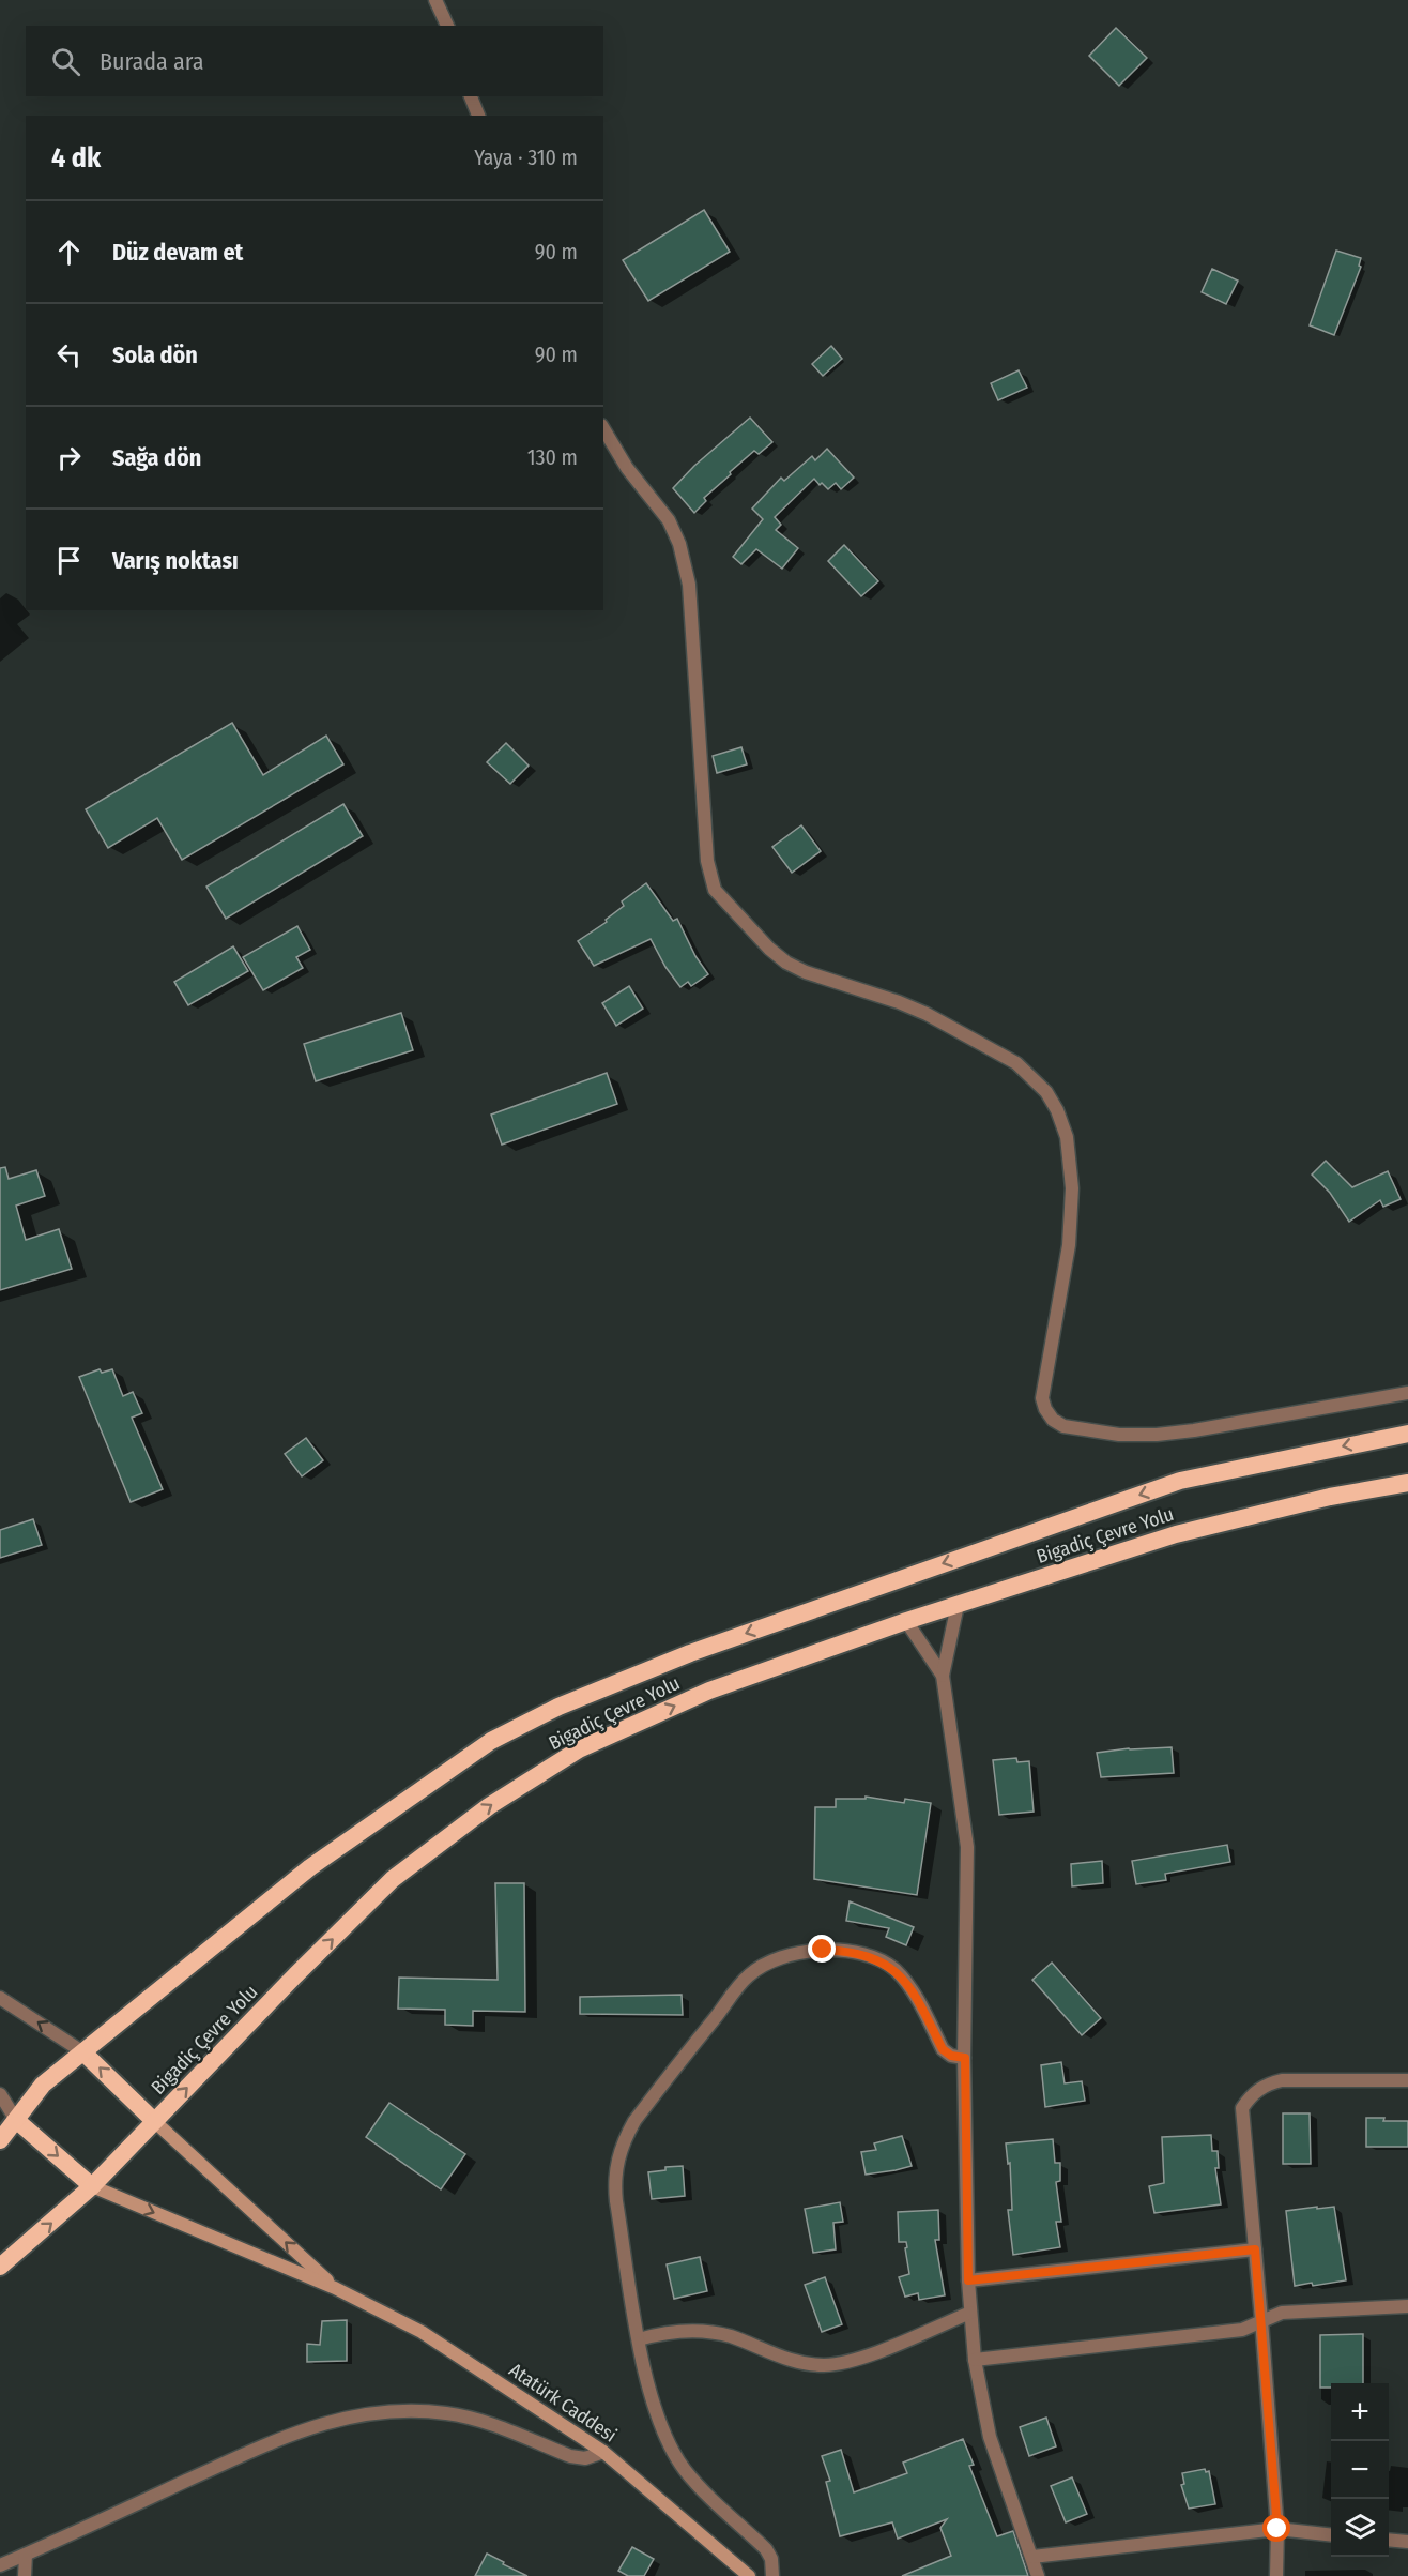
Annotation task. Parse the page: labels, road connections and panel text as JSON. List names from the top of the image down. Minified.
{"streets":{"highway":["Bigadiç Çevre Yolu"],"main road":["Atatürk Caddesi"]},"crossings":[["Bigadiç Çevre Yolu","Atatürk Caddesi"]],"page":{"search":"Burada ara","heading":["4 dk","Yaya · 310 m"],"list":[["Düz devam et","90 m"],["Sola dön","90 m"],["Sağa dön","130 m"],"Varış noktası"],"map_buttons":["+","−"]}}
